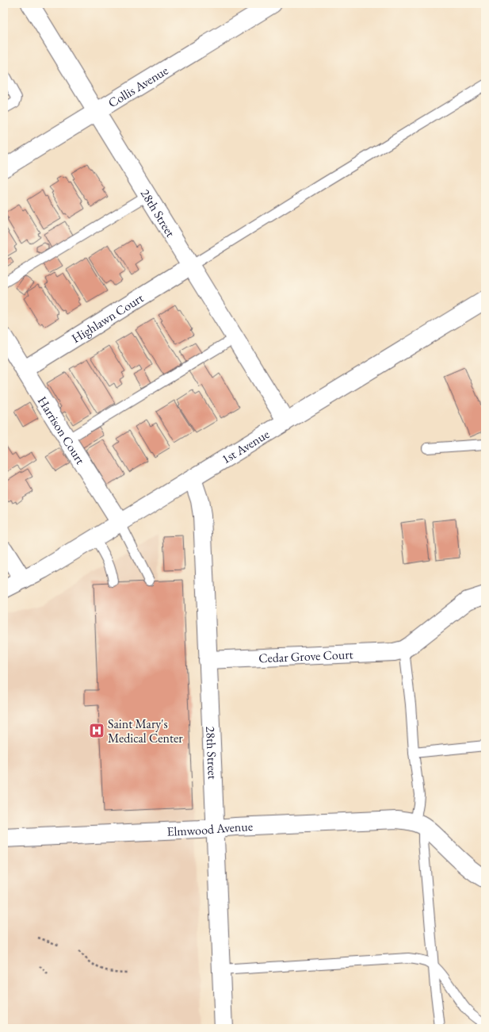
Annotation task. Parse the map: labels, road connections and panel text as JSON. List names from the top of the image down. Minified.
{"streets":{"street":["Collis Avenue","28th Street","Highlawn Court","Harrison Court","1st Avenue","Cedar Grove Court","Elmwood Avenue"]},"crossings":[["Collis Avenue","28th Street"],["28th Street","Highlawn Court"],["28th Street","1st Avenue"],["28th Street","Cedar Grove Court"],["28th Street","Elmwood Avenue"],["Highlawn Court","Harrison Court"],["Harrison Court","1st Avenue"]],"places":{"hospital":["Saint Mary's Medical Center"]}}
